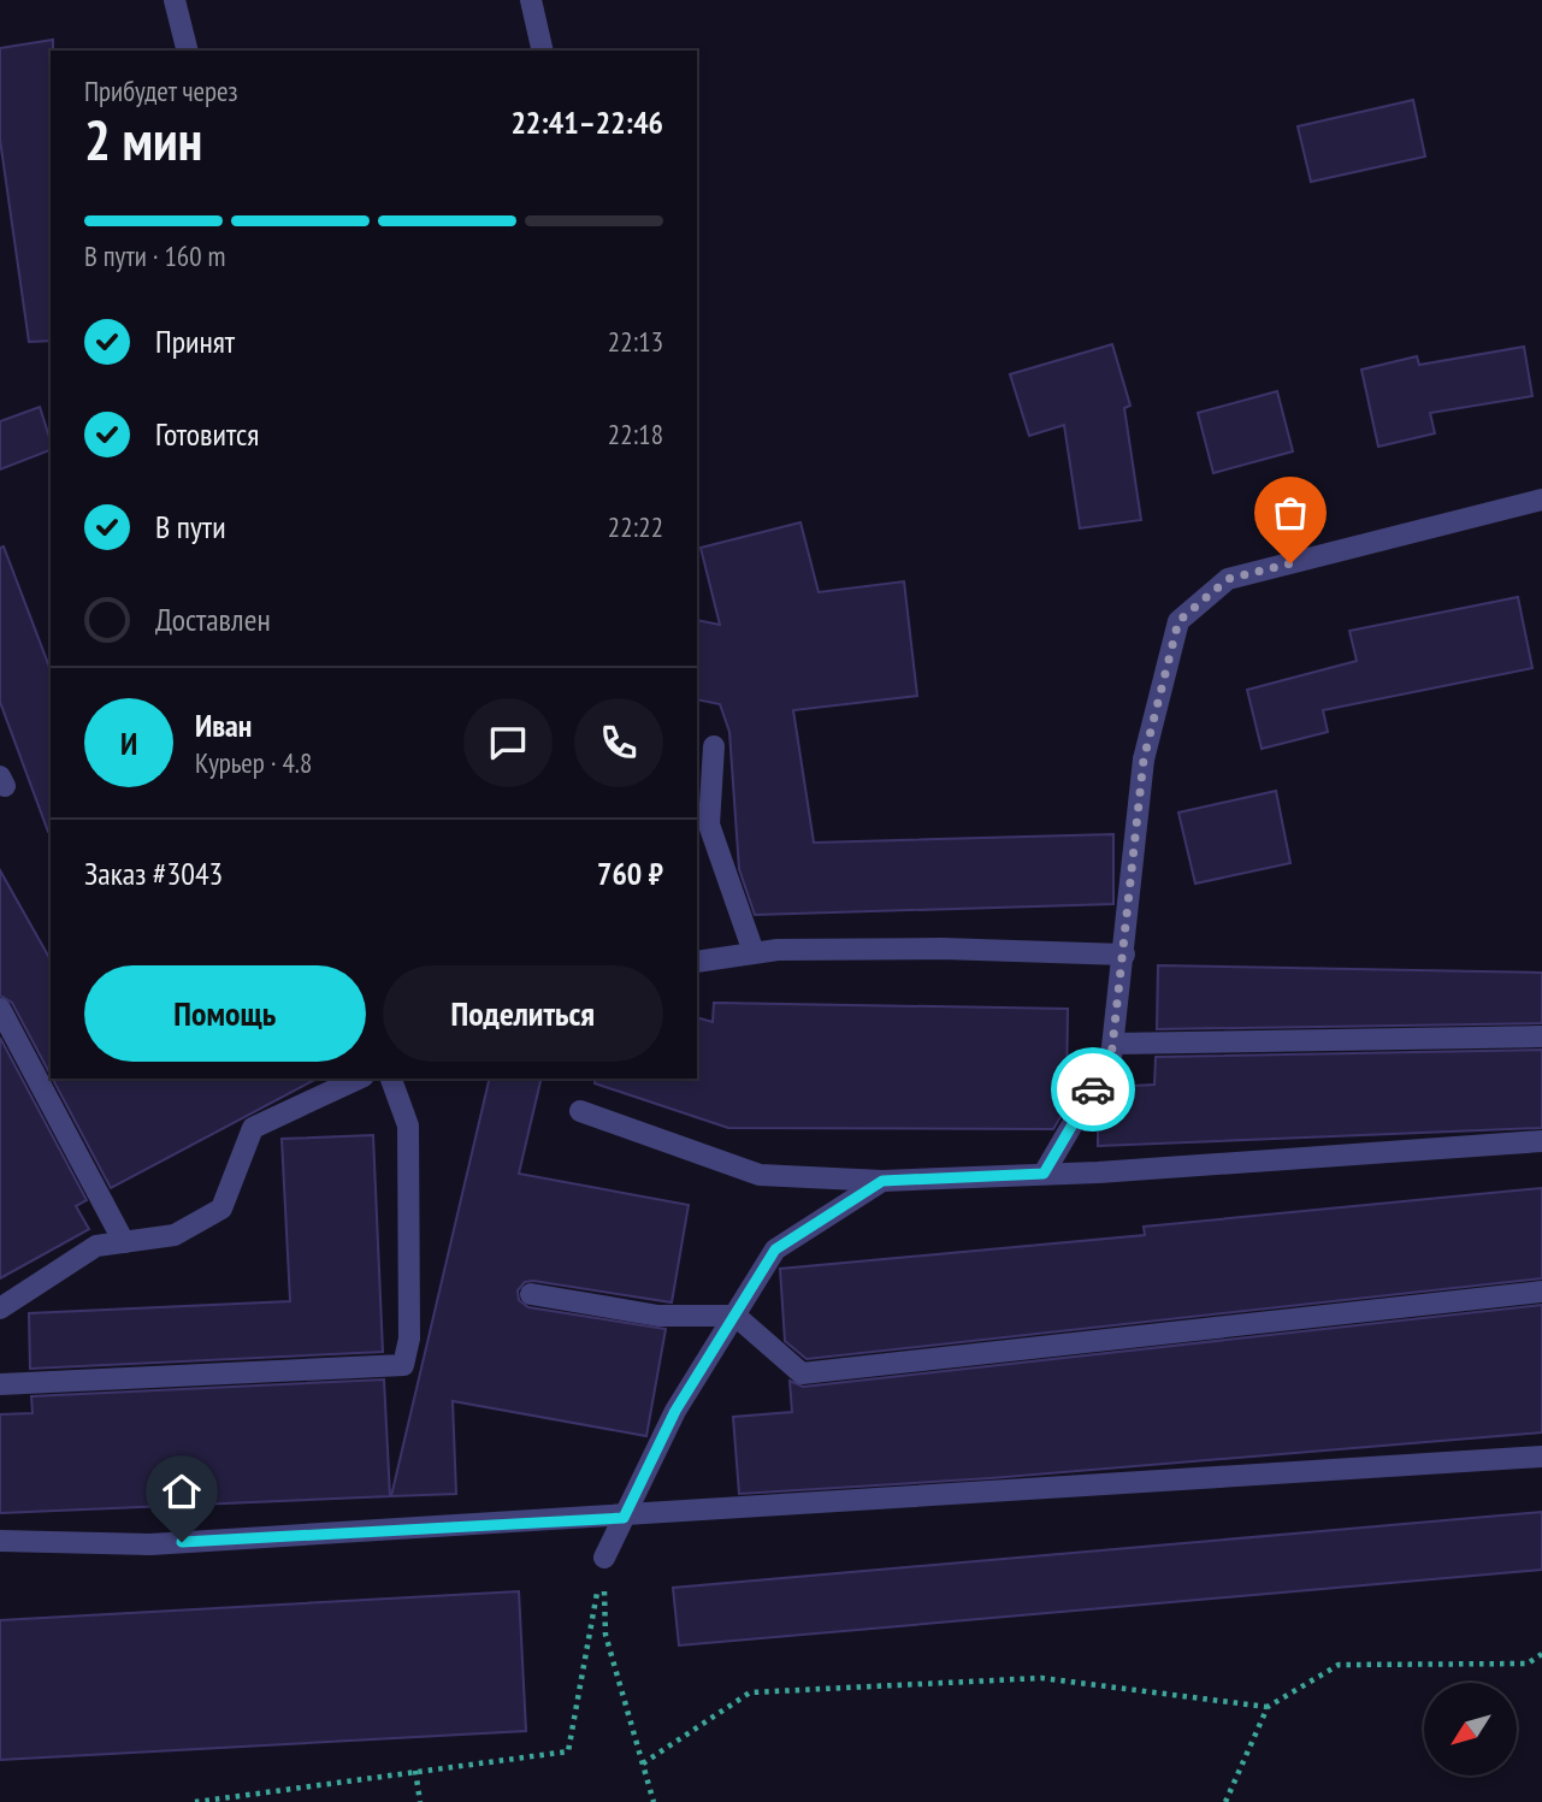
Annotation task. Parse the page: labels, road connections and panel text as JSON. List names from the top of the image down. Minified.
{"north":"bottom left","page":{"heading":["2 мин","Прибудет через","22:41–22:46"],"panel":["Иван","Курьер · 4.8","Заказ #3043","760 ₽"],"bar":"В пути · 160 m","list":[["Принят","22:13"],["Готовится","22:18"],["В пути","22:22"],"Доставлен"],"round":"И","buttons":["Помощь","Поделиться"]}}
